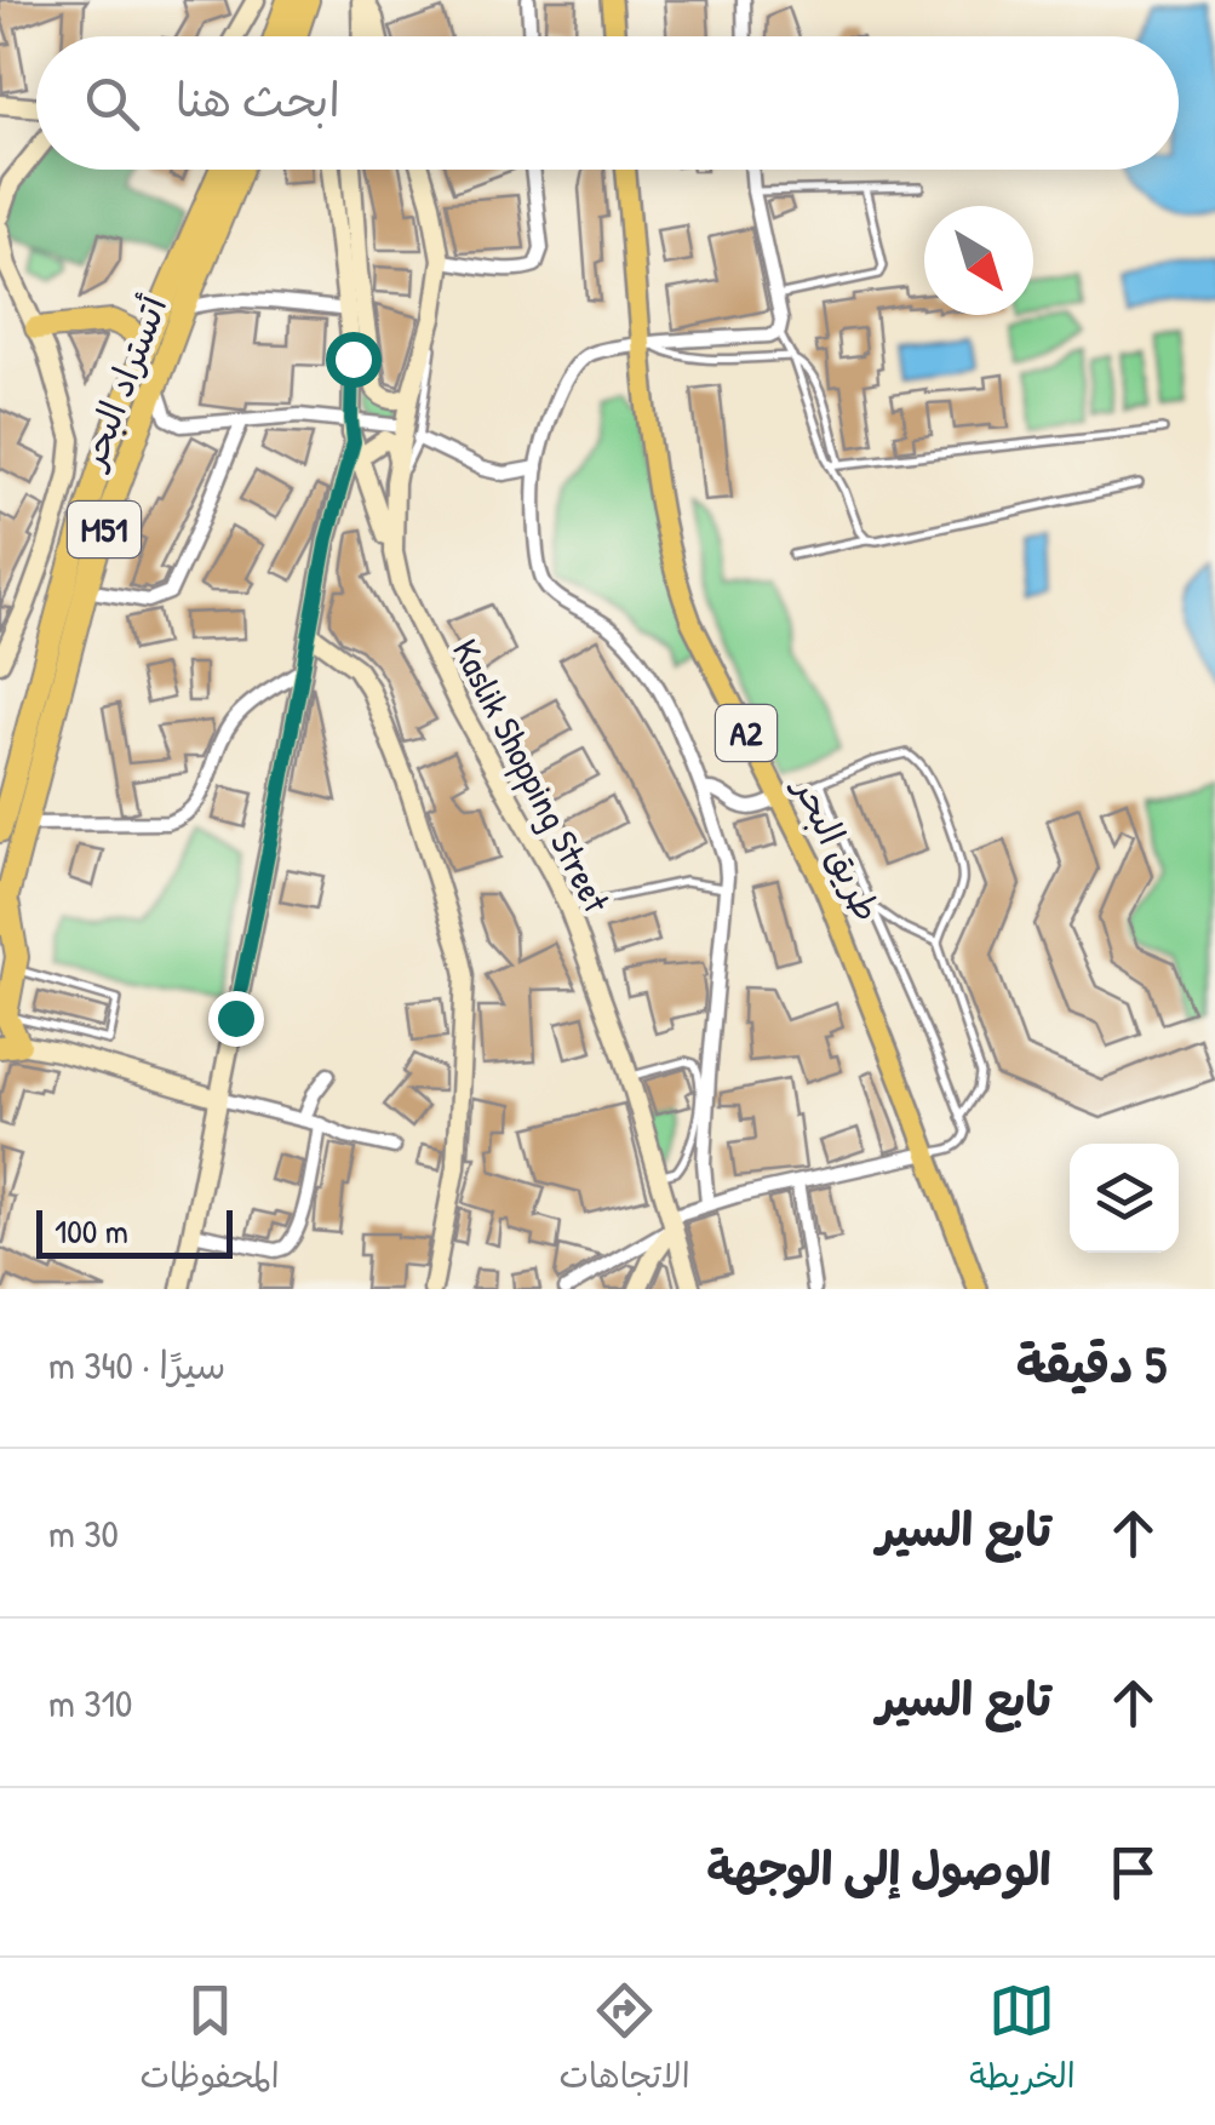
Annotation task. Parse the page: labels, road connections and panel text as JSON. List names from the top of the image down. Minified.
{"streets":{"highway":["أتستراد البحر","M51"],"main road":["A2","Kaslik Shopping Street","طريق البحر"]},"scale_bar":"100 m","north":"bottom right","page":{"search":"ابحث هنا","scale":"100 m","heading":["5 دقيقة","سيرًا · 340 m"],"list":[["تابع السير","30 m"],["تابع السير","310 m"],"الوصول إلى الوجهة"],"nav":["الخريطة","الاتجاهات","المحفوظات"]}}
